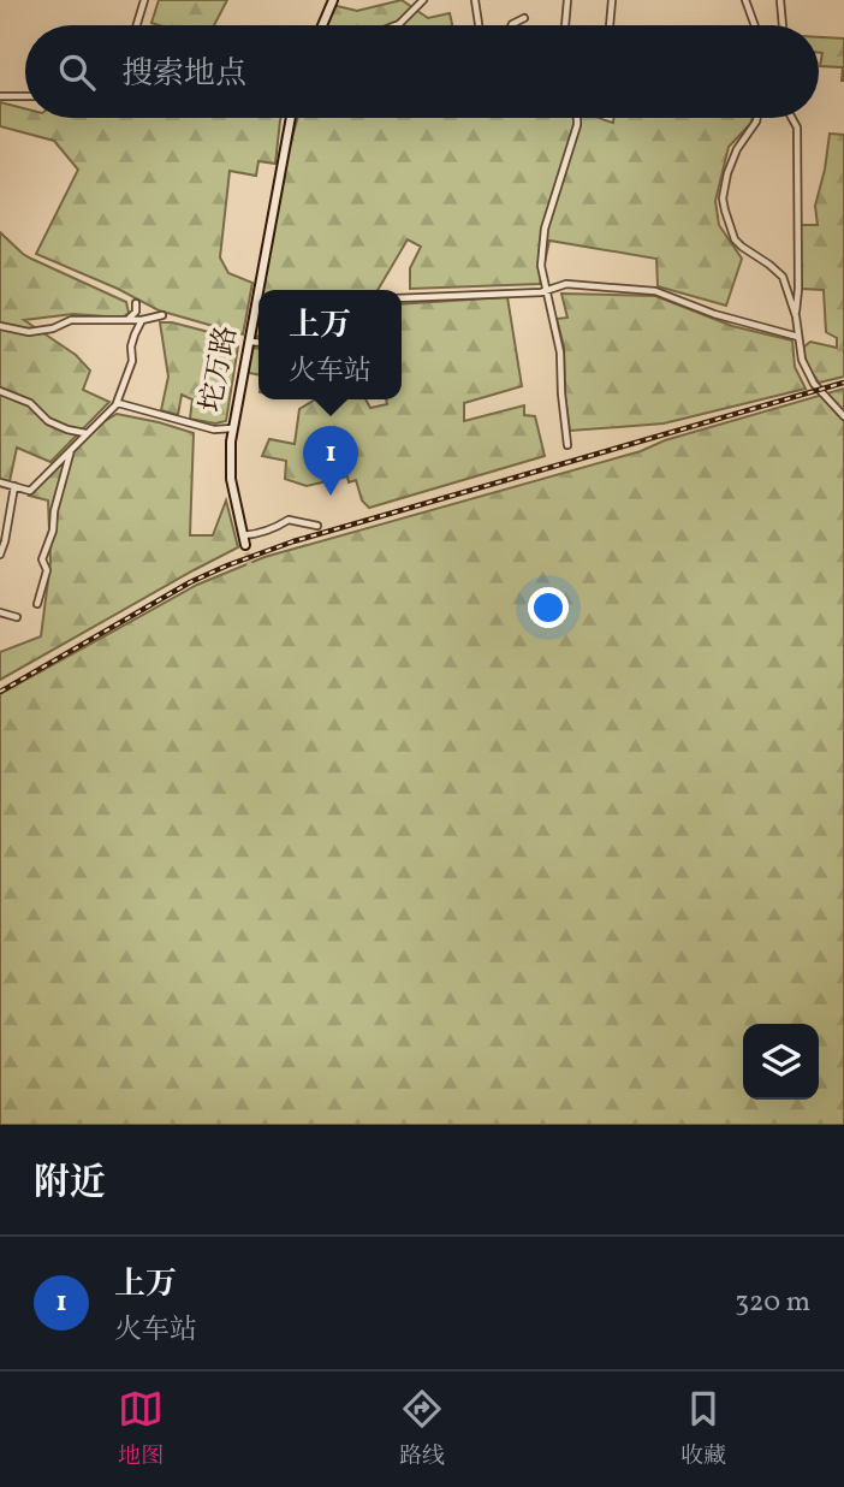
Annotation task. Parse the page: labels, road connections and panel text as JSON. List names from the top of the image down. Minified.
{"streets":{"main road":["坨万路"]},"page":{"search":"搜索地点","popup":["上万","火车站"],"pins":"1","heading":"附近","list":[{"mark":"1","name":"上万","note":"火车站","value":"320 m"}],"nav":["地图","路线","收藏"]}}
